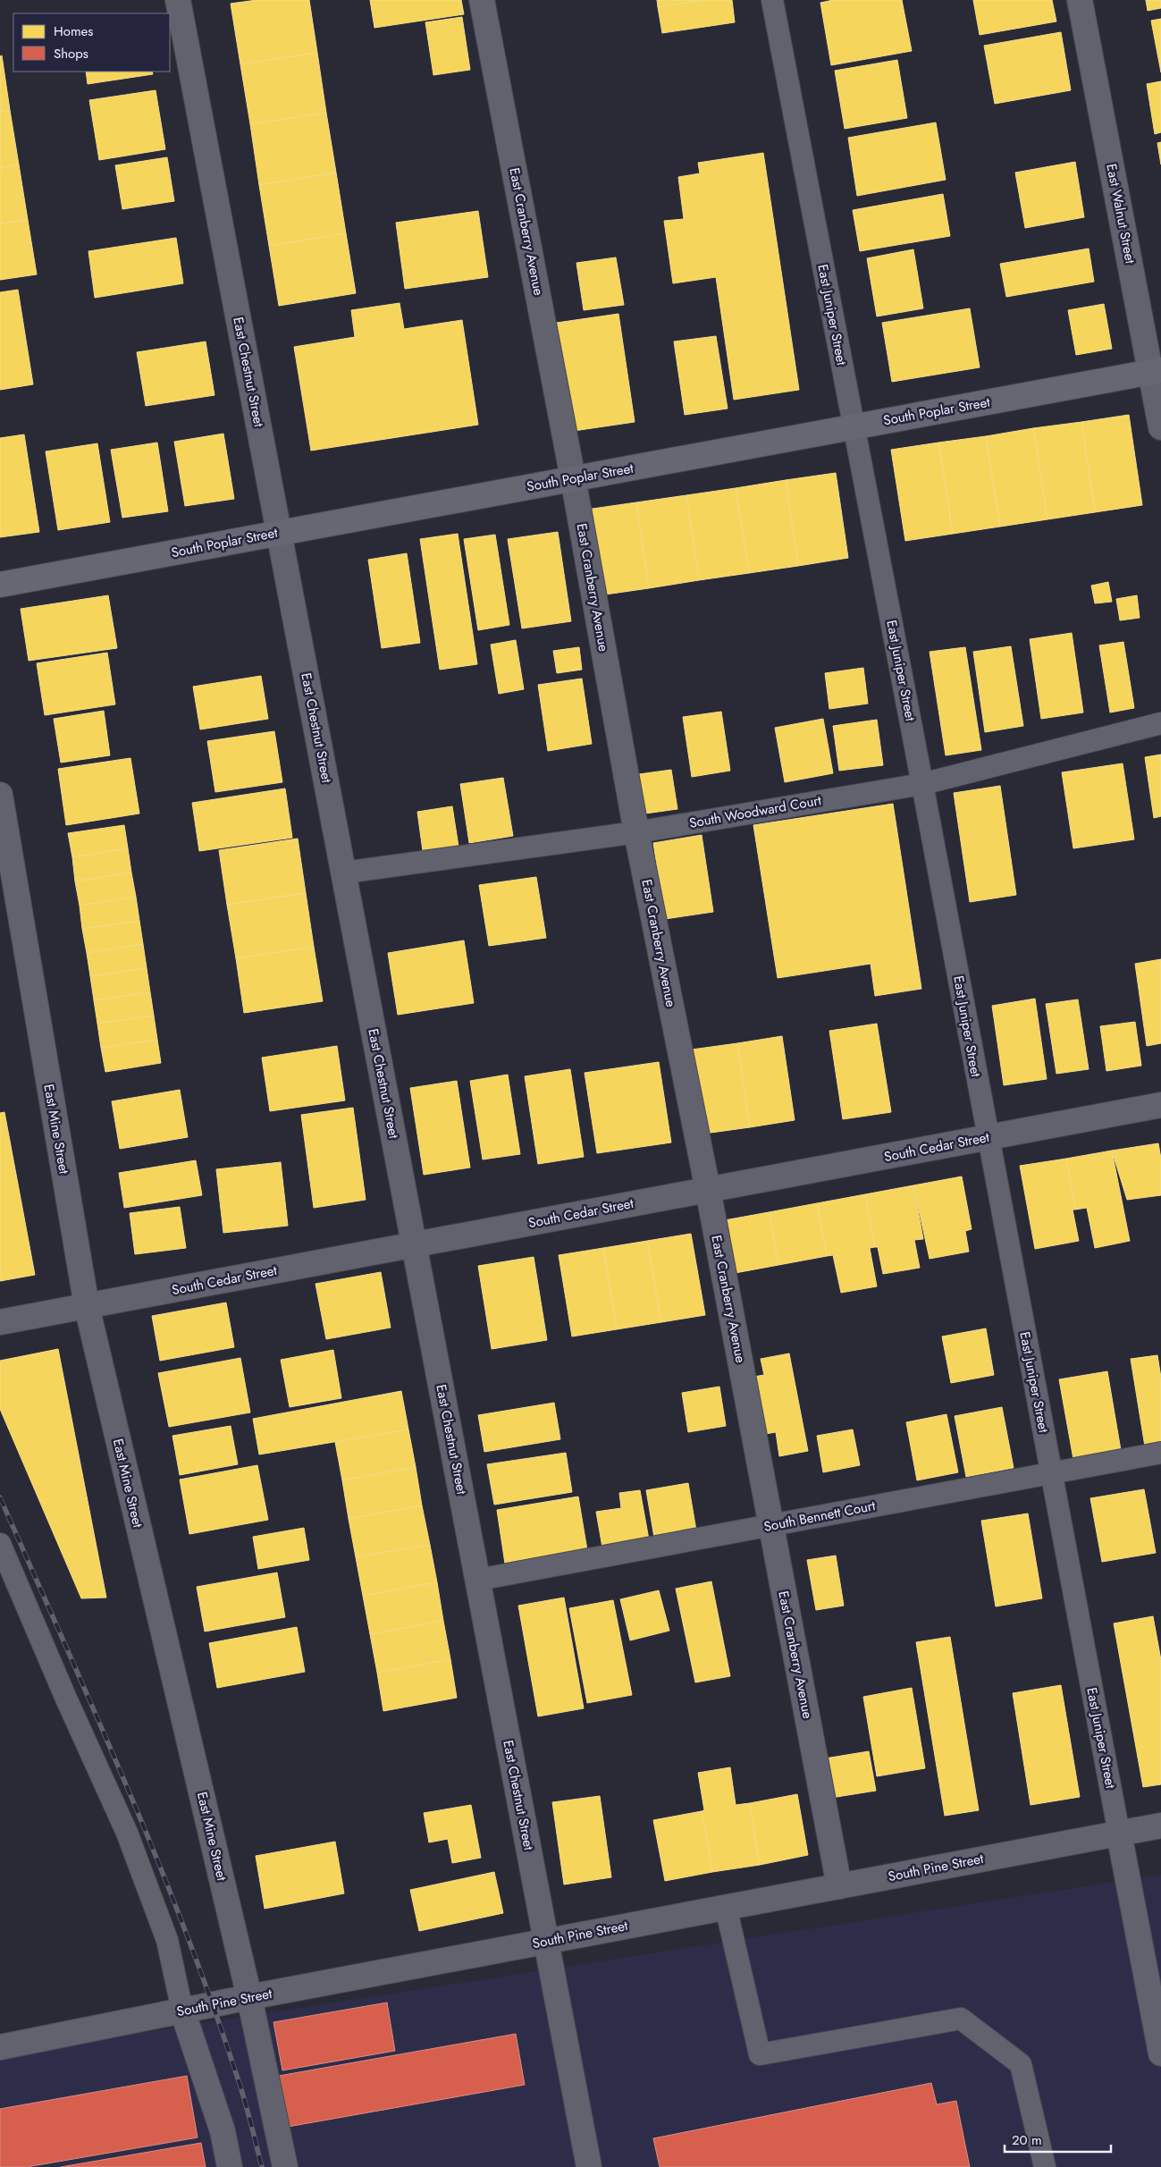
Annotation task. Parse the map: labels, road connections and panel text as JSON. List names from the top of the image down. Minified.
{"streets":{"main road":["South Poplar Street"],"street":["East Walnut Street","East Cranberry Avenue","East Juniper Street","East Chestnut Street","East Mine Street","South Cedar Street","South Pine Street"],"lane":["South Woodward Court","South Bennett Court"]},"crossings":[["East Walnut Street","South Poplar Street"],["East Cranberry Avenue","South Poplar Street"],["East Cranberry Avenue","South Woodward Court"],["East Cranberry Avenue","South Cedar Street"],["East Cranberry Avenue","South Bennett Court"],["East Cranberry Avenue","South Pine Street"],["East Juniper Street","South Poplar Street"],["East Juniper Street","South Woodward Court"],["East Juniper Street","South Cedar Street"],["East Juniper Street","South Bennett Court"],["East Juniper Street","South Pine Street"],["East Chestnut Street","South Poplar Street"],["East Chestnut Street","South Woodward Court"],["East Chestnut Street","South Cedar Street"],["East Chestnut Street","South Bennett Court"],["East Chestnut Street","South Pine Street"],["East Mine Street","South Cedar Street"],["East Mine Street","South Pine Street"]],"legend":["Homes","Shops"],"scale_bar":"20 m"}
